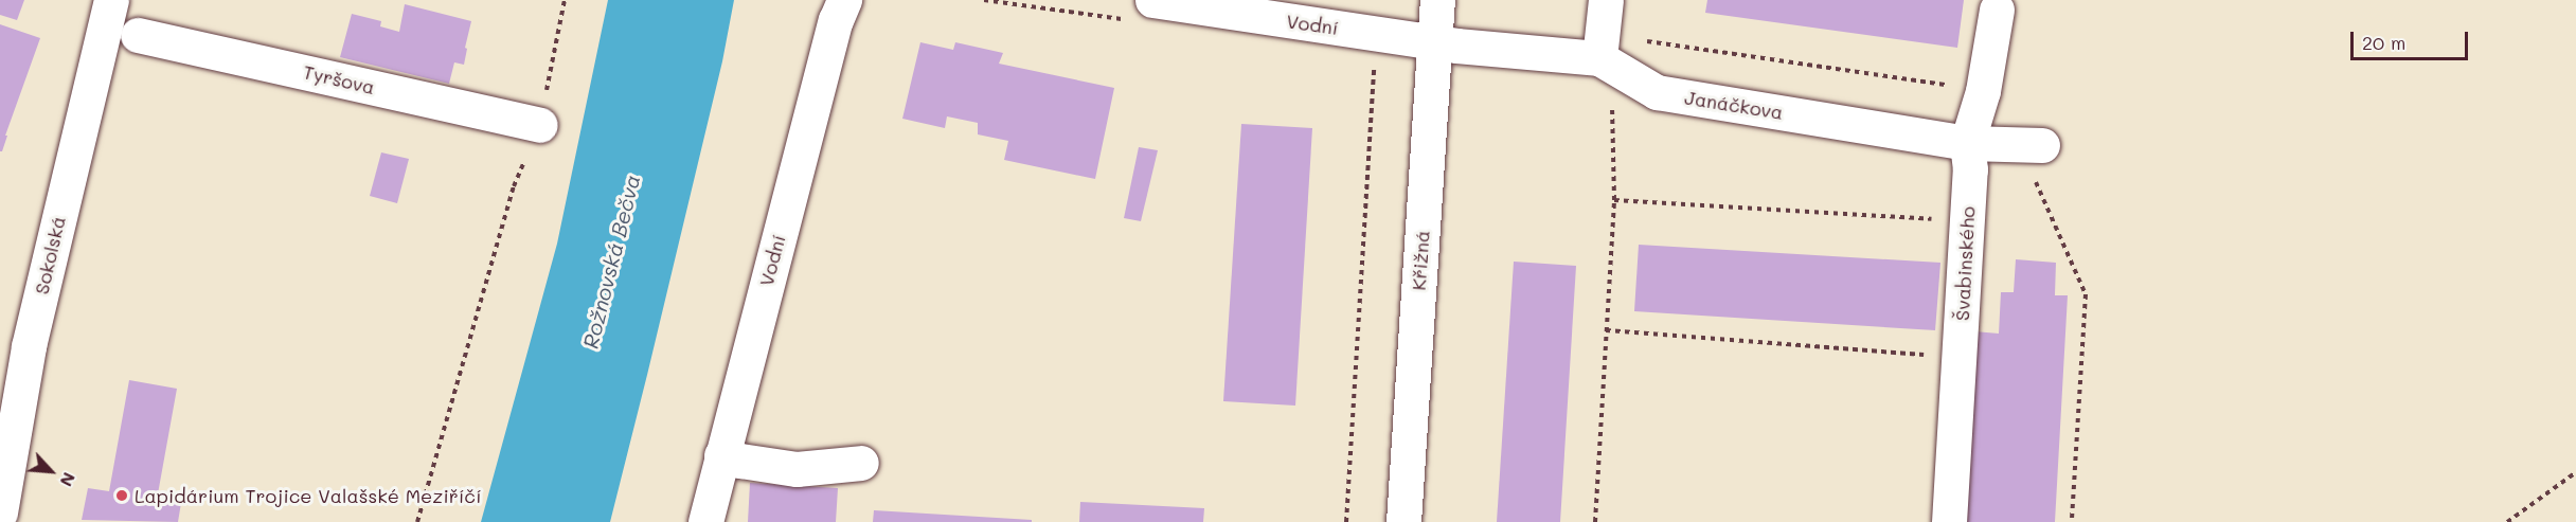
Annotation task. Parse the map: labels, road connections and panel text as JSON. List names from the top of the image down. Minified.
{"streets":{"street":["Vodní","Tyršova","Janáčkova","Sokolská","Křižná","Švabinského"]},"crossings":[["Vodní","Janáčkova"],["Vodní","Křižná"],["Janáčkova","Křižná"],["Janáčkova","Švabinského"]],"water":["Rožnovská Bečva"],"places":["Lapidárium Trojice Valašské Meziříčí"],"scale_bar":"20 m","north":"bottom right"}
